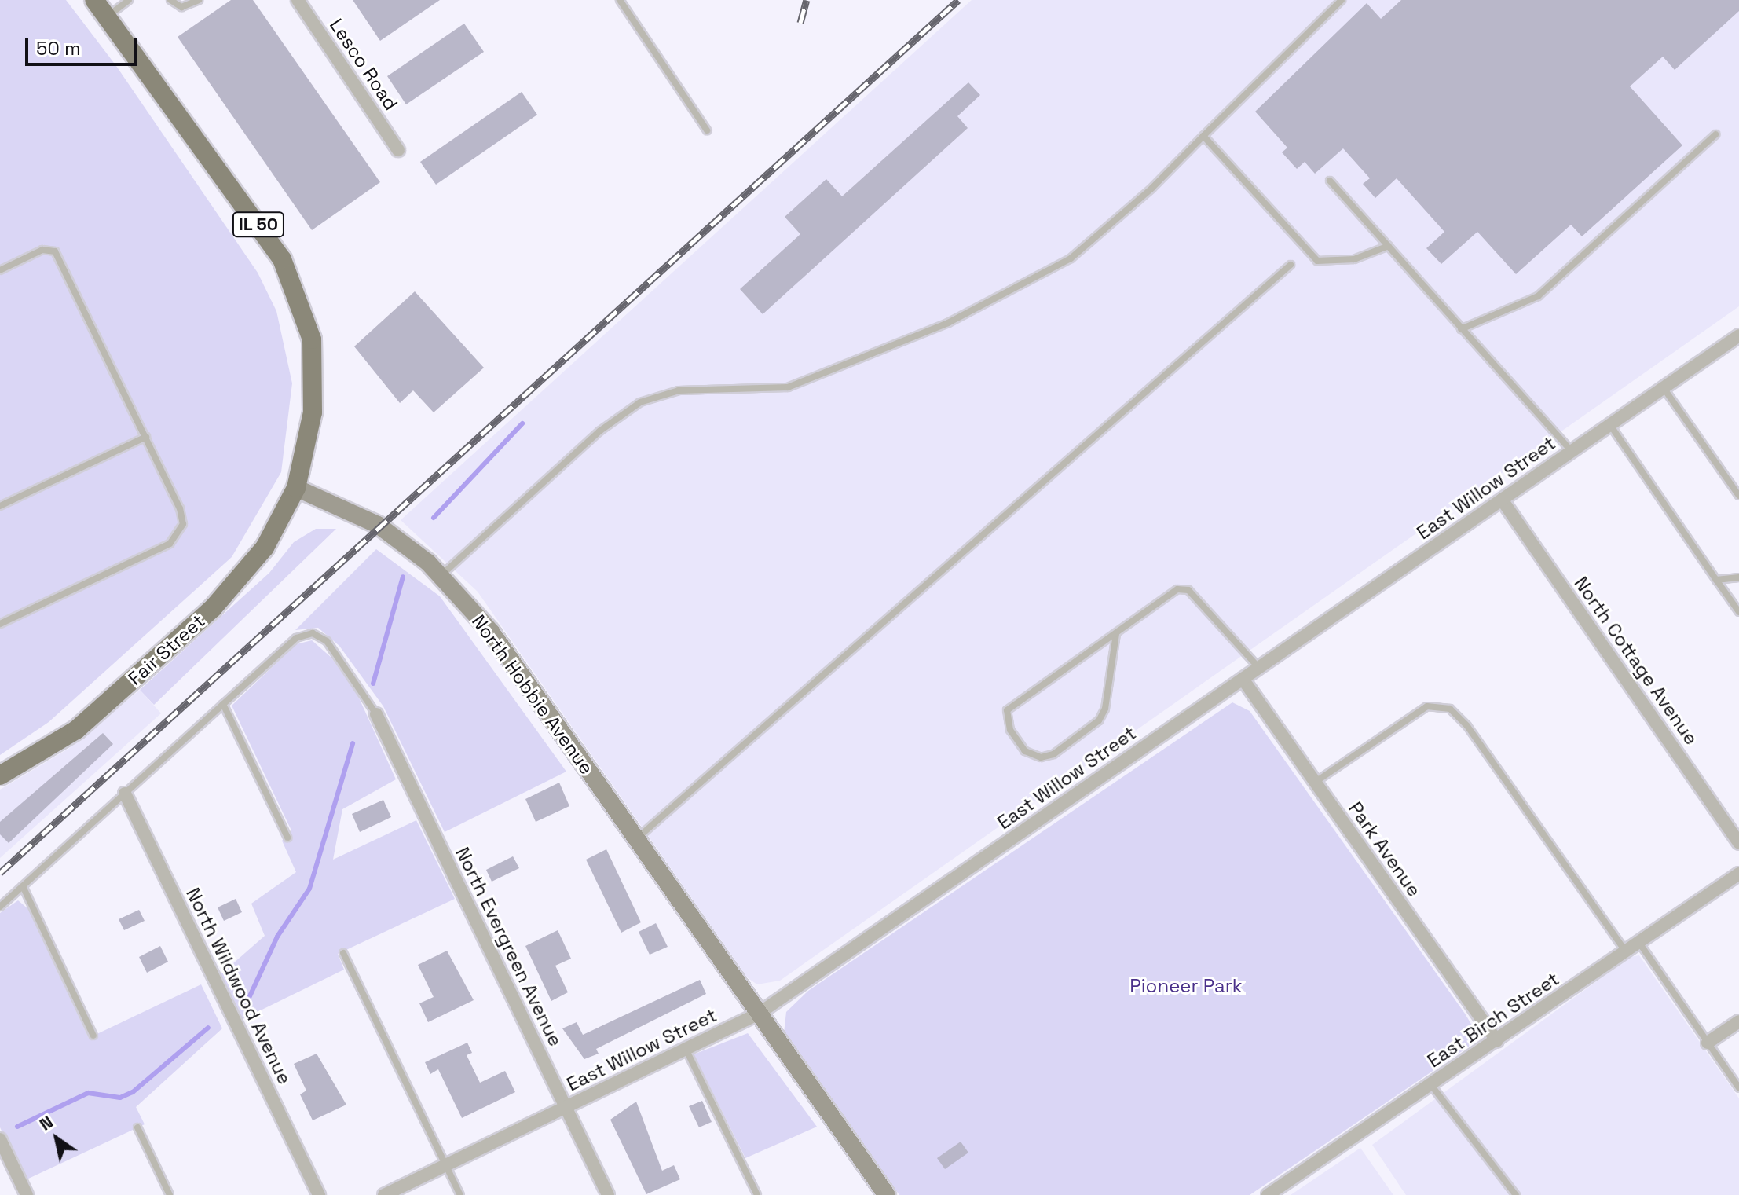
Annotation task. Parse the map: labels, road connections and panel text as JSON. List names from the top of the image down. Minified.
{"streets":{"main road":["IL 50","Fair Street","North Hobbie Avenue"],"street":["Lesco Road","East Willow Street","North Cottage Avenue","Park Avenue","North Evergreen Avenue","North Wildwood Avenue","East Birch Street"]},"crossings":[["IL 50","Fair Street"],["IL 50","North Hobbie Avenue"],["East Willow Street","North Cottage Avenue"],["East Willow Street","North Hobbie Avenue"],["East Willow Street","Park Avenue"],["East Willow Street","North Evergreen Avenue"],["Fair Street","North Hobbie Avenue"],["Park Avenue","East Birch Street"]],"parks":["Pioneer Park"],"scale_bar":"50 m","north":"top left"}
